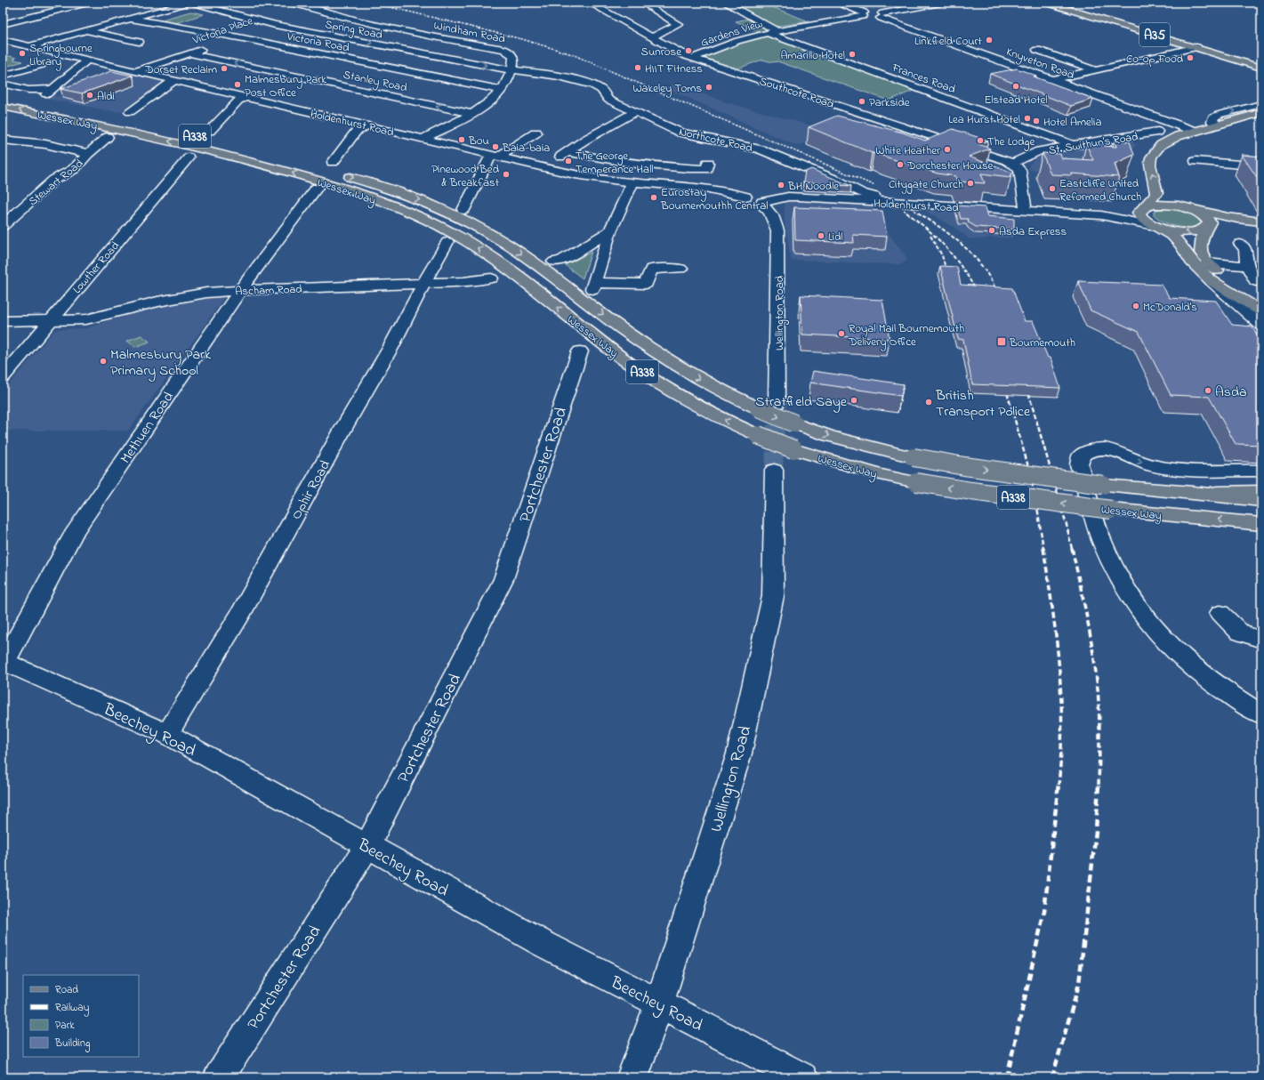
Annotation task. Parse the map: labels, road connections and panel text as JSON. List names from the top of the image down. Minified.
{"streets":{"main road":["A35","Wessex Way","A338"],"street":["Spring Road","Victoria Place","Windham Road","Gardens View","Victoria Road","Knyveton Road","Frances Road","Stanley Road","Southcote Road","Holdenhurst Road","Northcote Road","St. Swithun's Road","Stewart Road","Lowther Road","Ascham Road","Wellington Road","Methuen Road","Portchester Road","Ophir Road","Beechey Road"]},"crossings":[["Spring Road","Victoria Place"],["Spring Road","Windham Road"],["Spring Road","Northcote Road"],["Victoria Place","Victoria Road"],["Victoria Place","Stanley Road"],["Victoria Place","Holdenhurst Road"],["Windham Road","Northcote Road"],["Gardens View","Knyveton Road"],["Gardens View","Frances Road"],["Gardens View","Southcote Road"],["Frances Road","St. Swithun's Road"],["Southcote Road","St. Swithun's Road"],["Holdenhurst Road","Northcote Road"],["Holdenhurst Road","Wellington Road"],["Lowther Road","Ascham Road"],["Ascham Road","Methuen Road"],["Ascham Road","Ophir Road"],["Wellington Road","Beechey Road"],["Methuen Road","Beechey Road"],["Portchester Road","Beechey Road"],["Ophir Road","Beechey Road"]],"one_way":["Spring Road","Stanley Road"],"places":{"other":["Linkfield Court","Sunrose","Springbourne Library","Amarillo Hotel","Co-op Food","HIIT Fitness","Dorset Reclaim","Malmesbury Park Post Office","Elstead Hotel","Wakeley Toms","Aldi","Parkside","Lea Hurst Hotel","Hotel Amelia","Bou","The Lodge","Baia-baia","White Heather","The George Temperance Hall","Dorchester House","Pinewood Bed & Breakfast","Citygate Church","BH Noodle","Eastcliffe United Reformed Church","Eurostay Bournemouthh Central","Asda Express","Lidl","McDonald's","Royal Mail Bournemouth Delivery Office","Malmesbury Park Primary School","Asda","Stratfield Saye","British Transport Police"],"transit":["Bournemouth"]},"legend":["Road","Railway","Park","Building"]}
